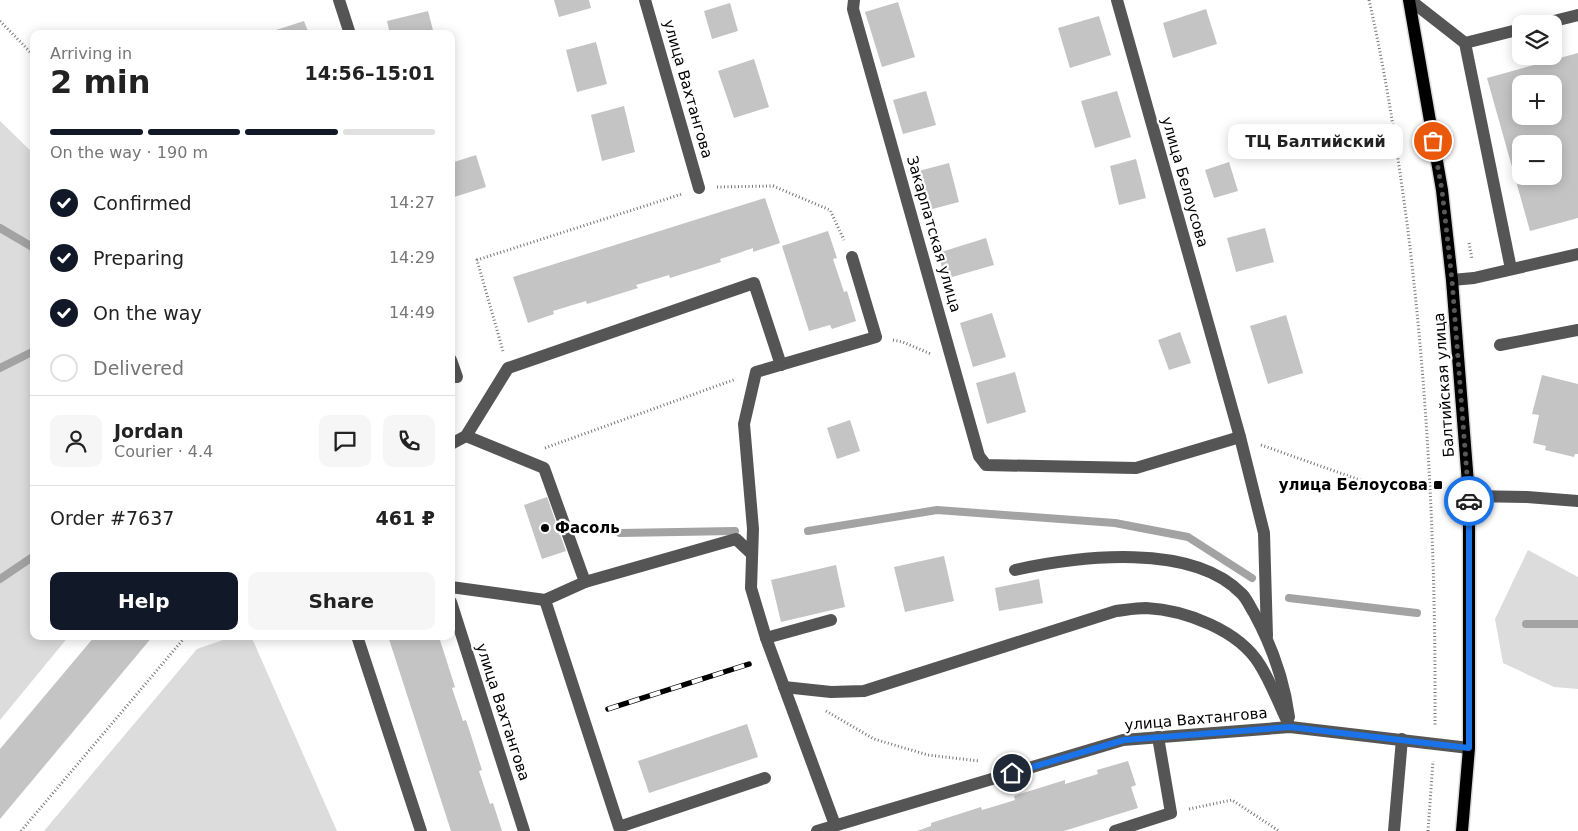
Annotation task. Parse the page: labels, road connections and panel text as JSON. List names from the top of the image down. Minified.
{"streets":{"main road":["Балтийская улица"],"street":["улица Вахтангова","улица Белоусова","Закарпатская улица"]},"crossings":[["улица Вахтангова","Балтийская улица"],["улица Белоусова","Закарпатская улица"]],"places":{"other":["ТЦ Балтийский","Фасоль"],"transit":["улица Белоусова"]},"page":{"map_buttons":["+","−"],"heading":["2 min","Arriving in","14:56–15:01"],"panel":["Jordan","Courier · 4.4","Order #7637","461 ₽"],"bar":"On the way · 190 m","bubble":"ТЦ Балтийский","list":[["Confirmed","14:27"],["Preparing","14:29"],["On the way","14:49"],"Delivered"],"buttons":["Help","Share"]}}
